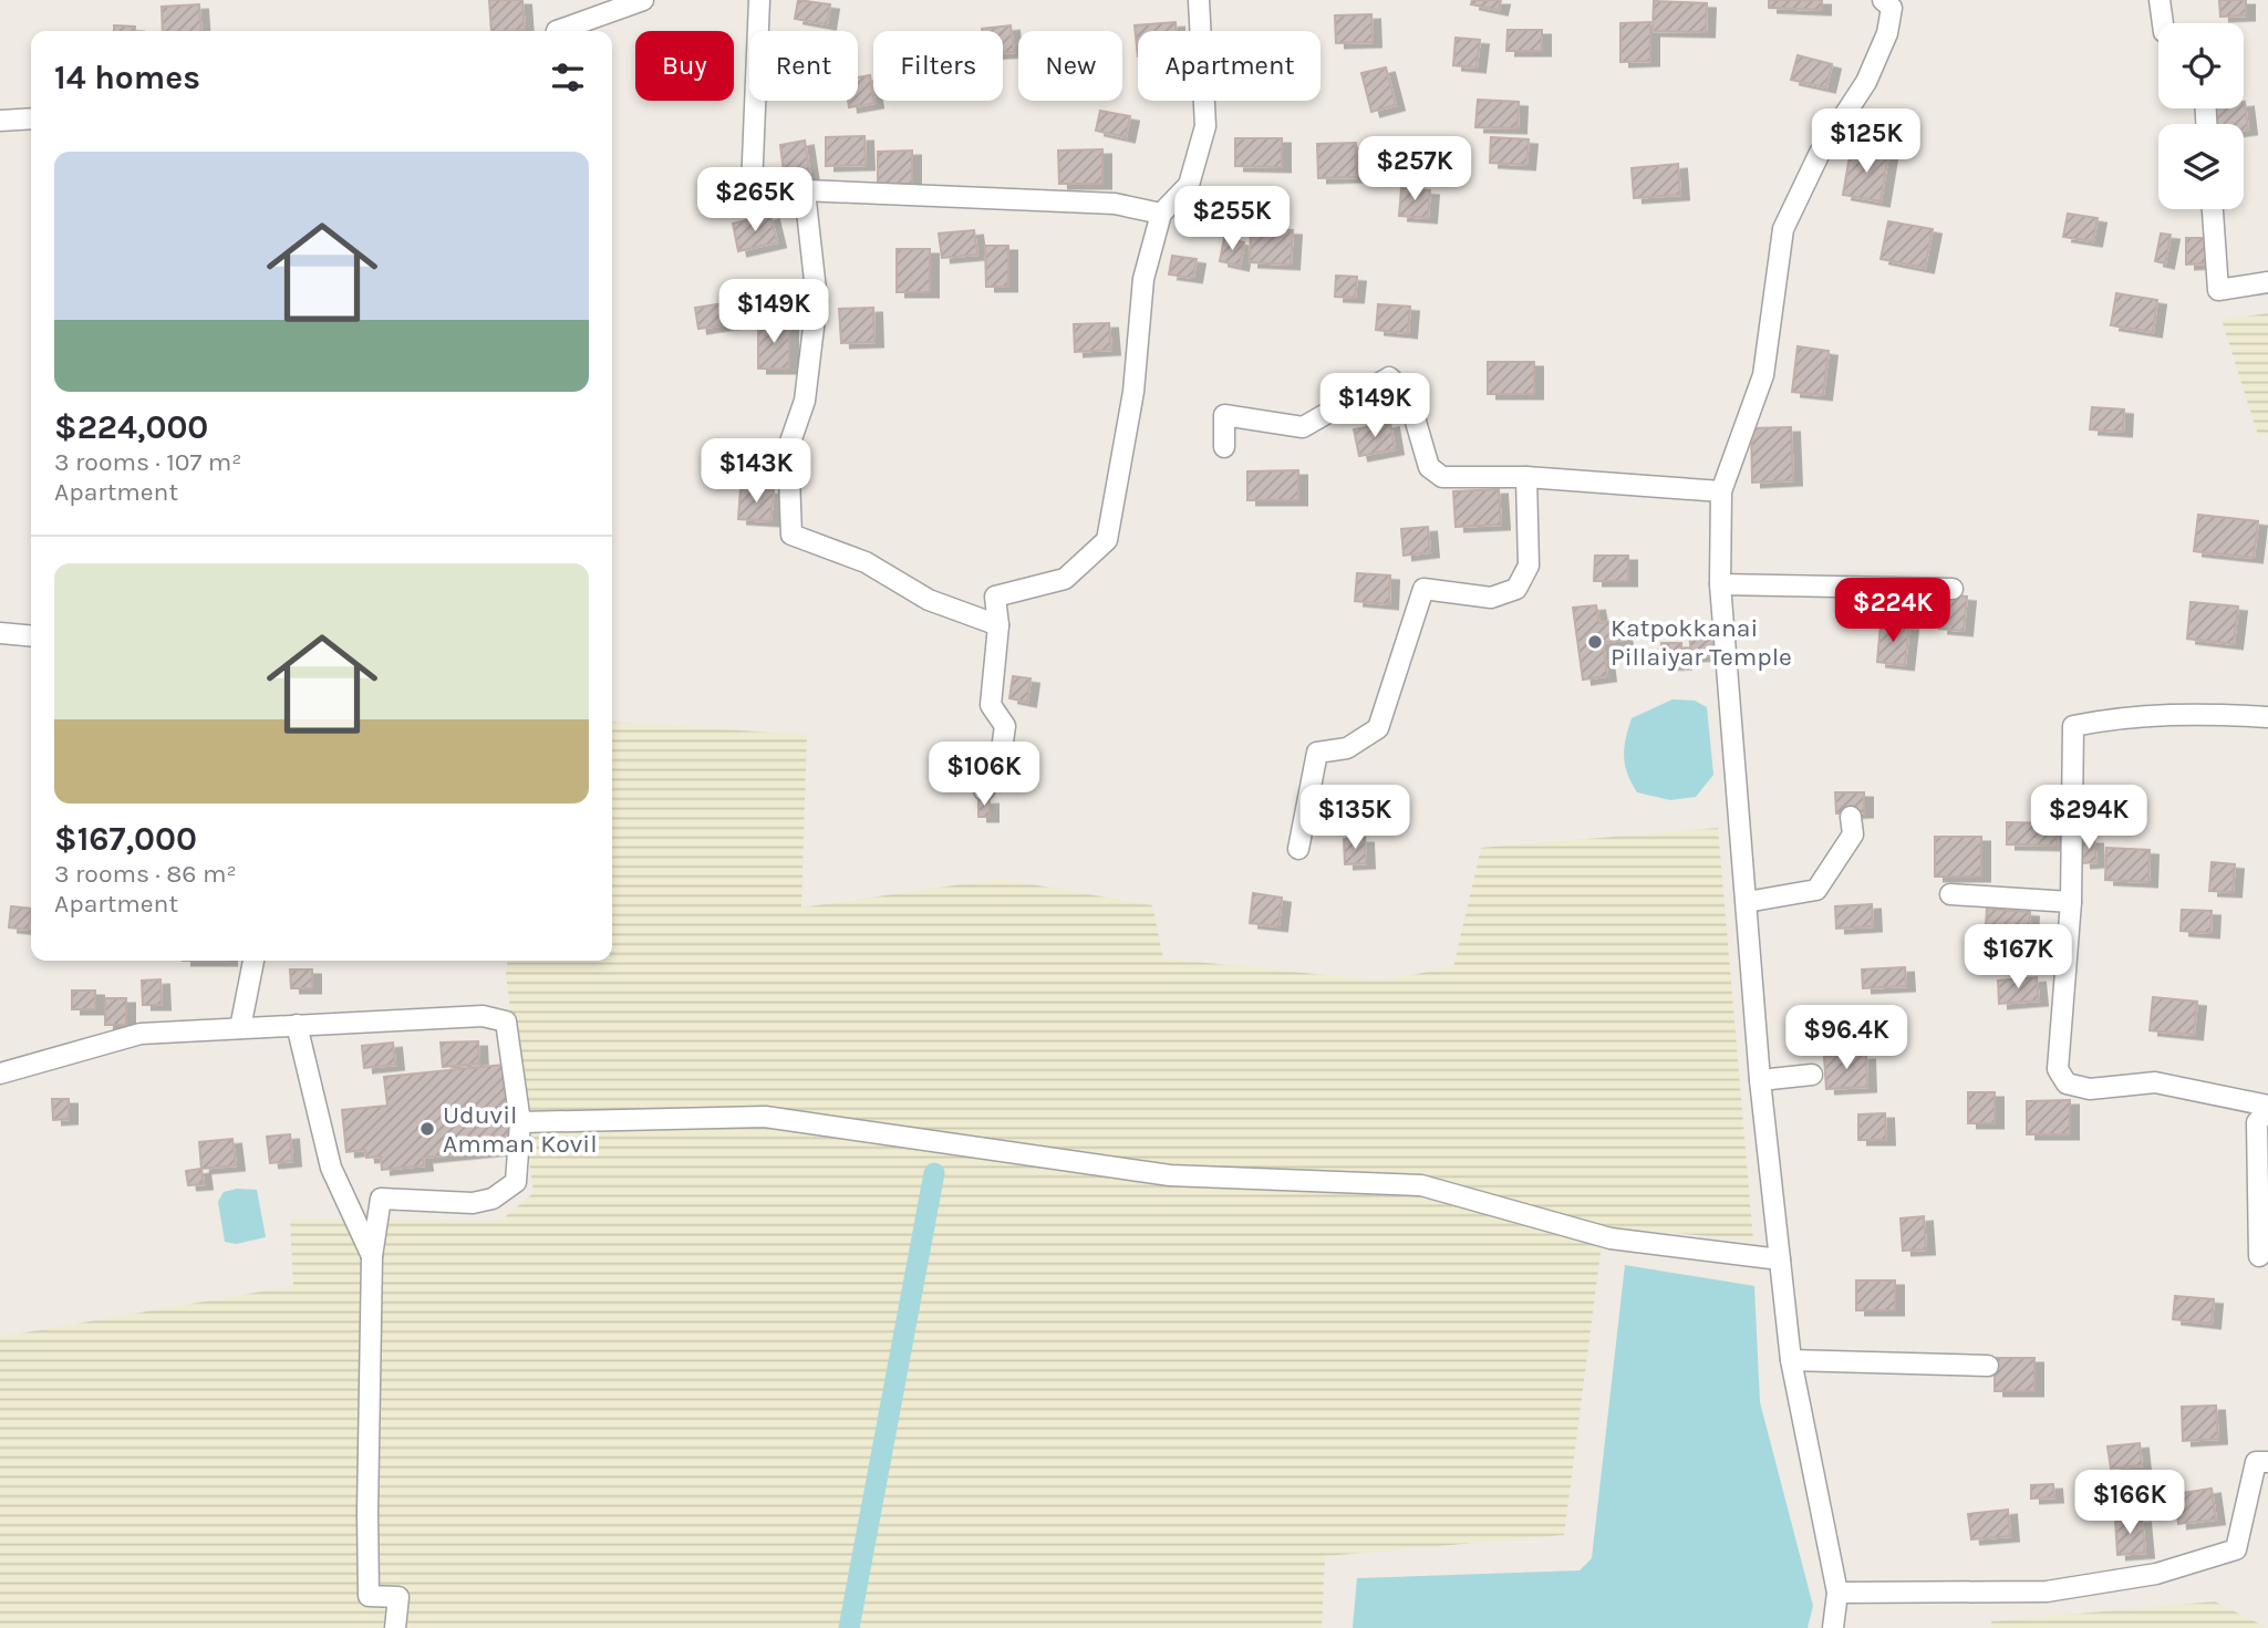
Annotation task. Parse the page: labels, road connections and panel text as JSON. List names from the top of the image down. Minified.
{"places":["Katpokkanai Pillaiyar Temple","Uduvil Amman Kovil"],"page":{"chip":["Buy","Rent","Filters","New","Apartment"],"heading":"14 homes","price":["$125K","$257K","$265K","$255K","$149K","$149K","$143K","$224K","$106K","$135K","$294K","$167K","$96.4K","$166K"],"list":[{"name":"$224,000","note":"3 rooms · 107 m² · Apartment"},{"name":"$167,000","note":"3 rooms · 86 m² · Apartment"}]}}
